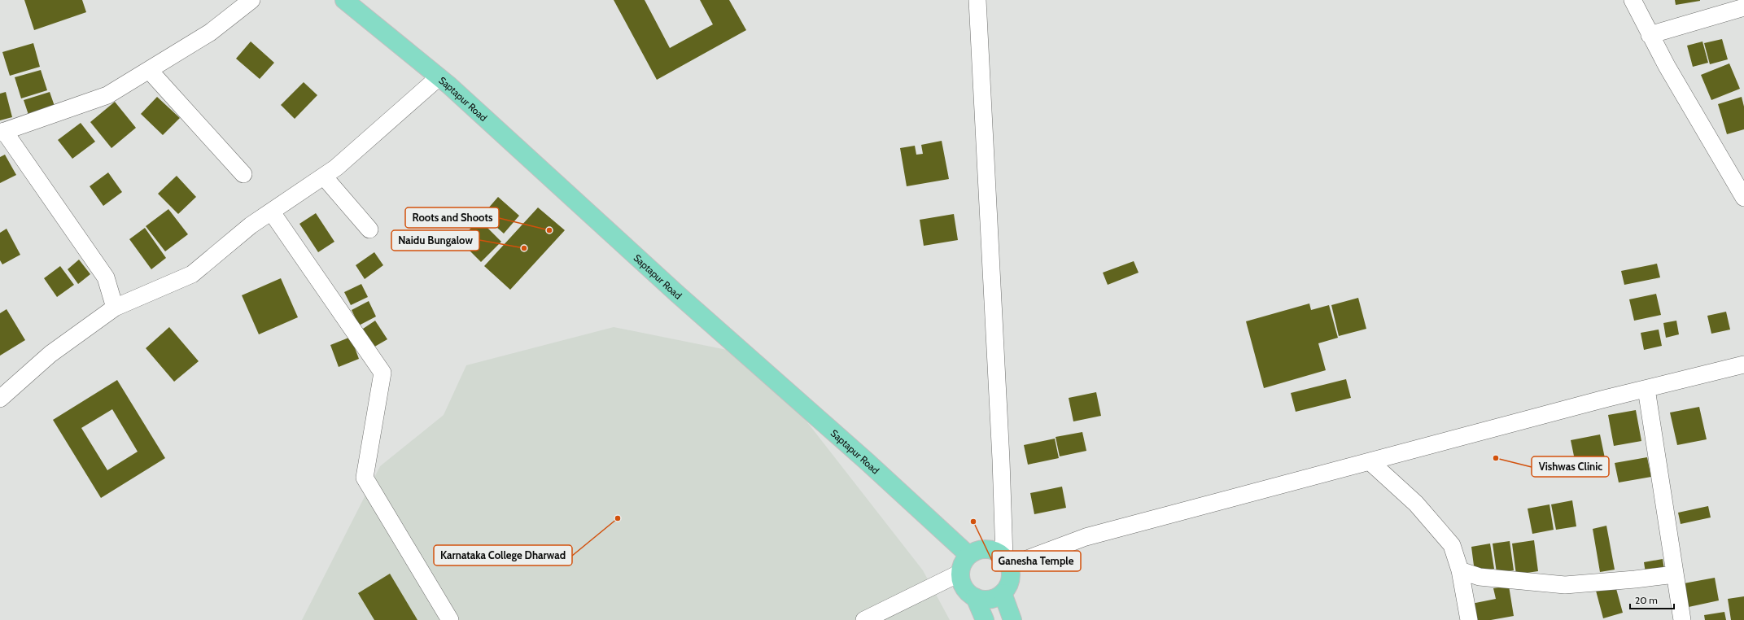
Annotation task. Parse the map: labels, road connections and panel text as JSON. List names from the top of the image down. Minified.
{"streets":{"main road":["Saptapur Road"]},"places":["Roots and Shoots","Naidu Bungalow","Vishwas Clinic","Karnataka College Dharwad","Ganesha Temple"],"scale_bar":"20 m"}
